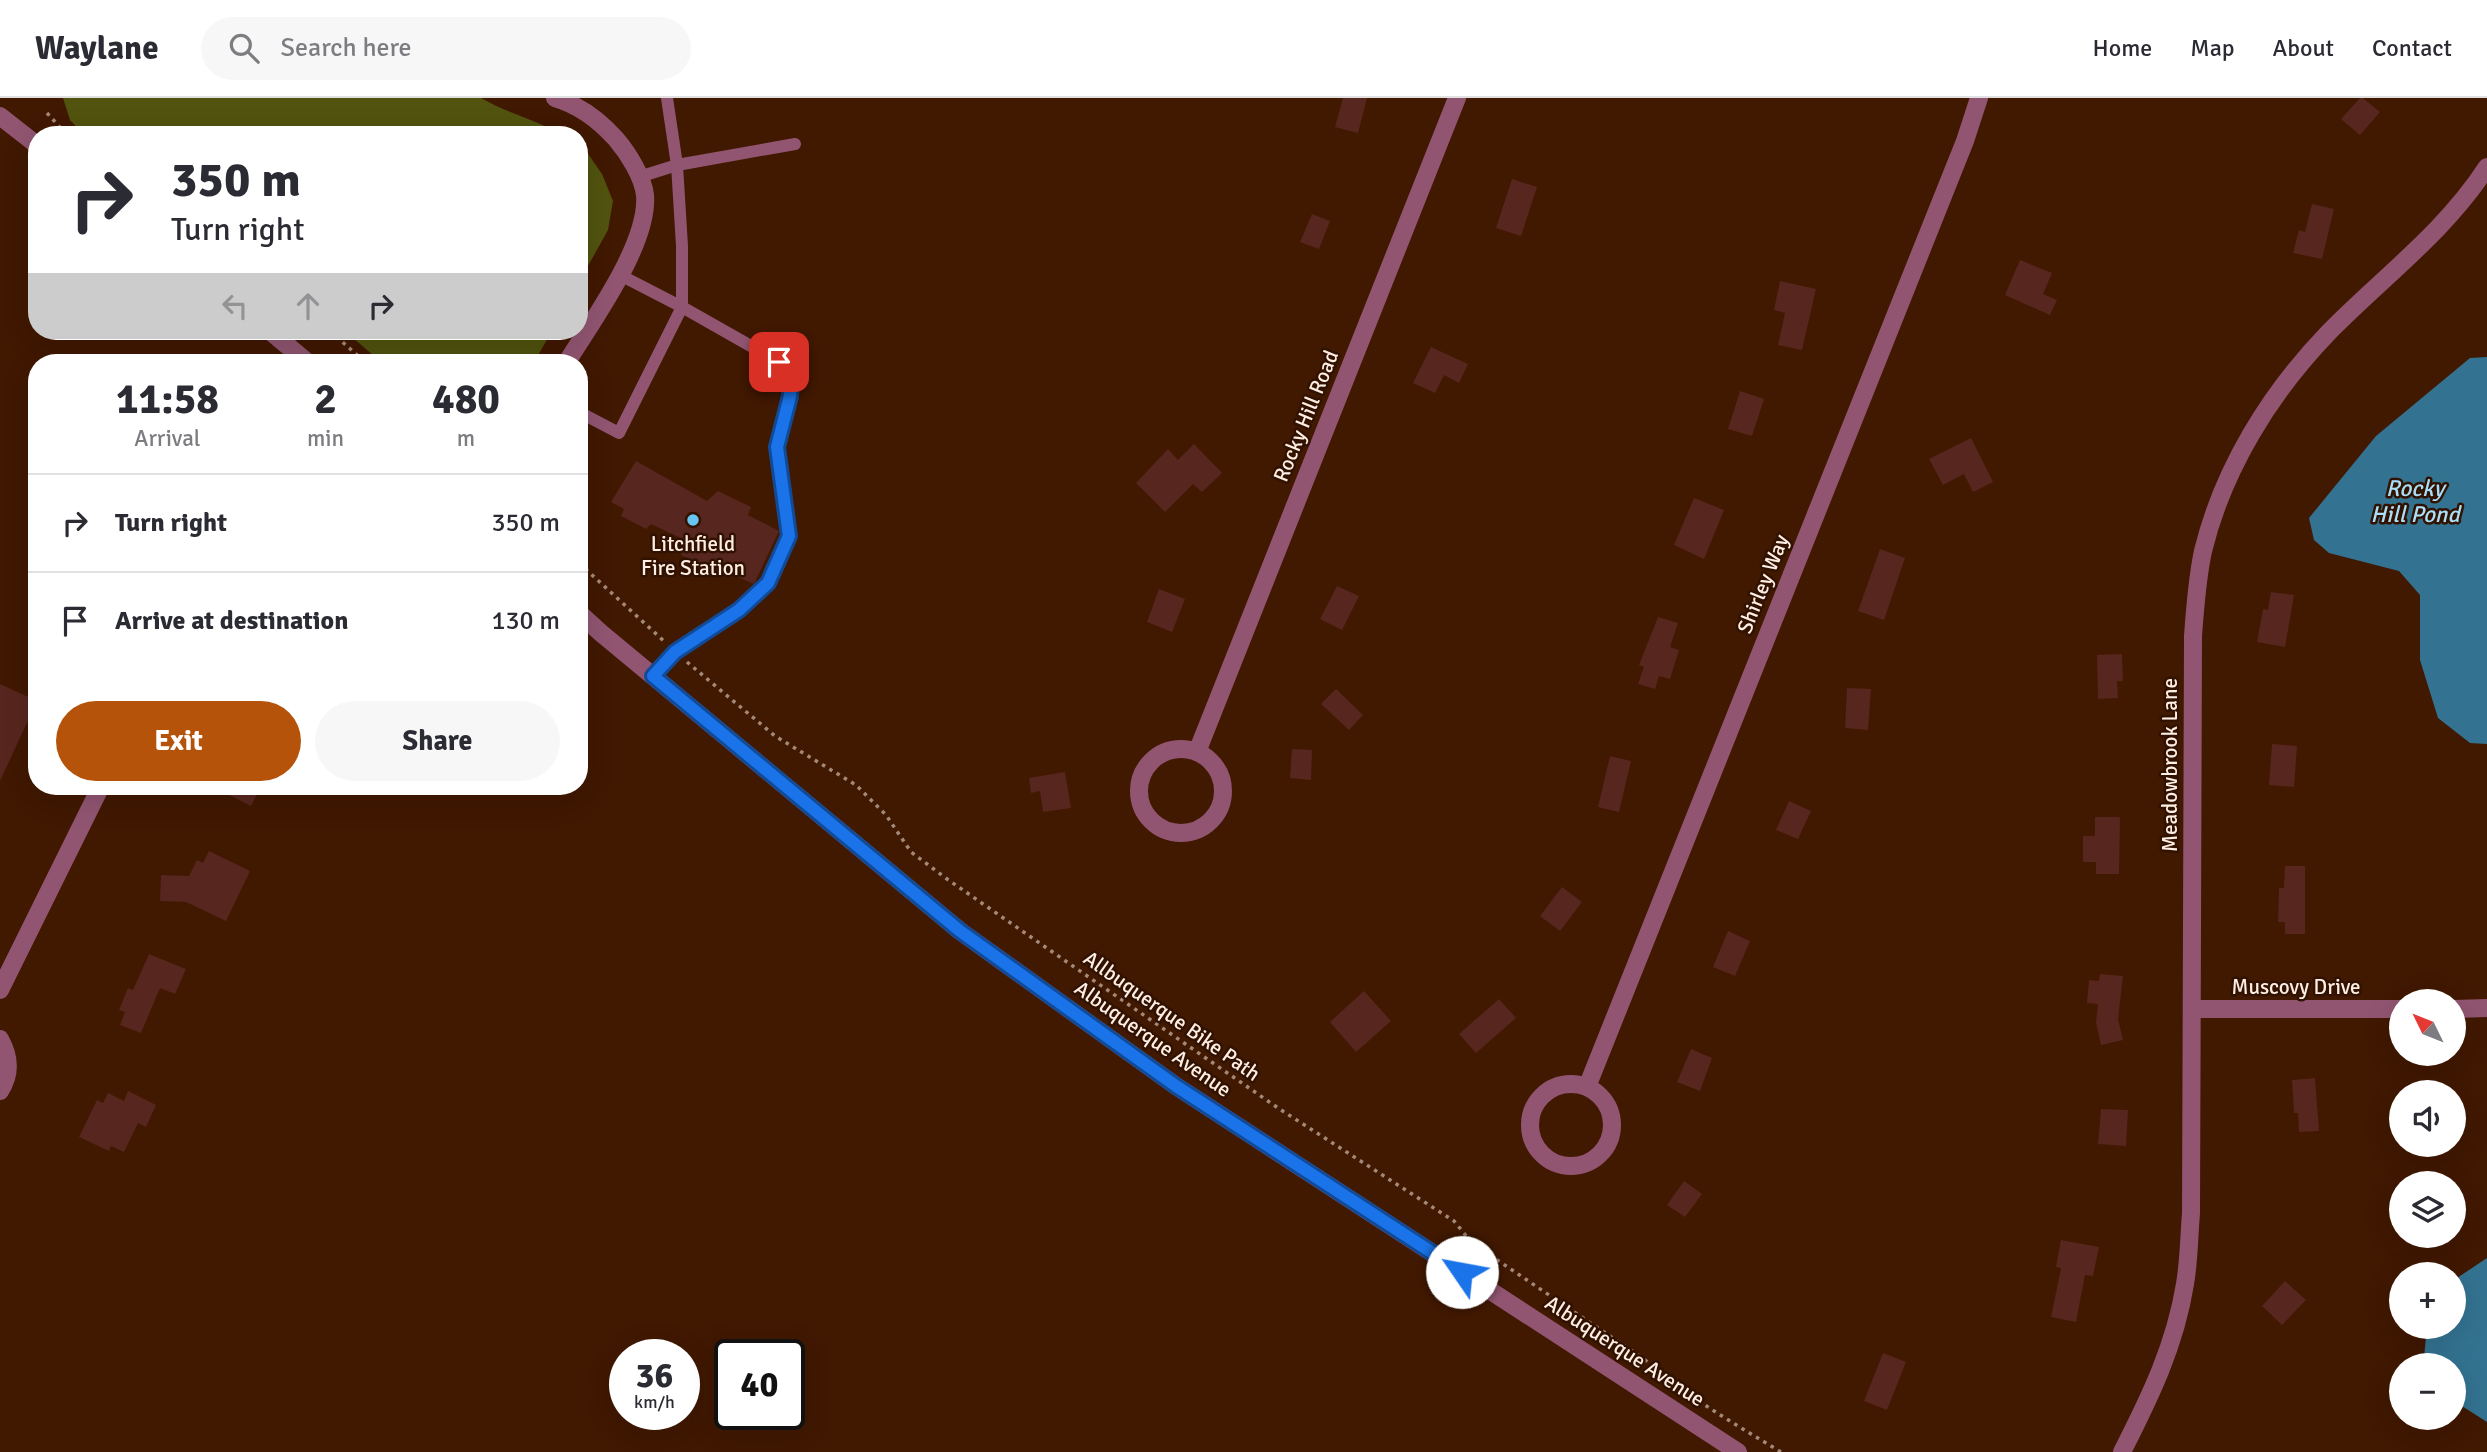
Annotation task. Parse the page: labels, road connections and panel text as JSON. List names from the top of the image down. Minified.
{"streets":{"street":["Rocky Hill Road","Shirley Way","Meadowbrook Lane","Muscovy Drive","Albuquerque Avenue"],"path":["Allbuquerque Bike Path"]},"crossings":[["Meadowbrook Lane","Muscovy Drive"]],"water":["Rocky Hill Pond"],"places":["Litchfield Fire Station"],"north":"top left","page":{"header":"Waylane","search":"Search here","nav":["Home","Map","About","Contact"],"turn":["350 m","Turn right"],"eta":["11:58","Arrival","2","min","480","m"],"list":[{"name":"Turn right","value":"350 m"},{"name":"Arrive at destination","value":"130 m"}],"buttons":["Exit","Share"],"map_buttons":["+","−"],"speed":"36 km/h","limit":"40"}}
